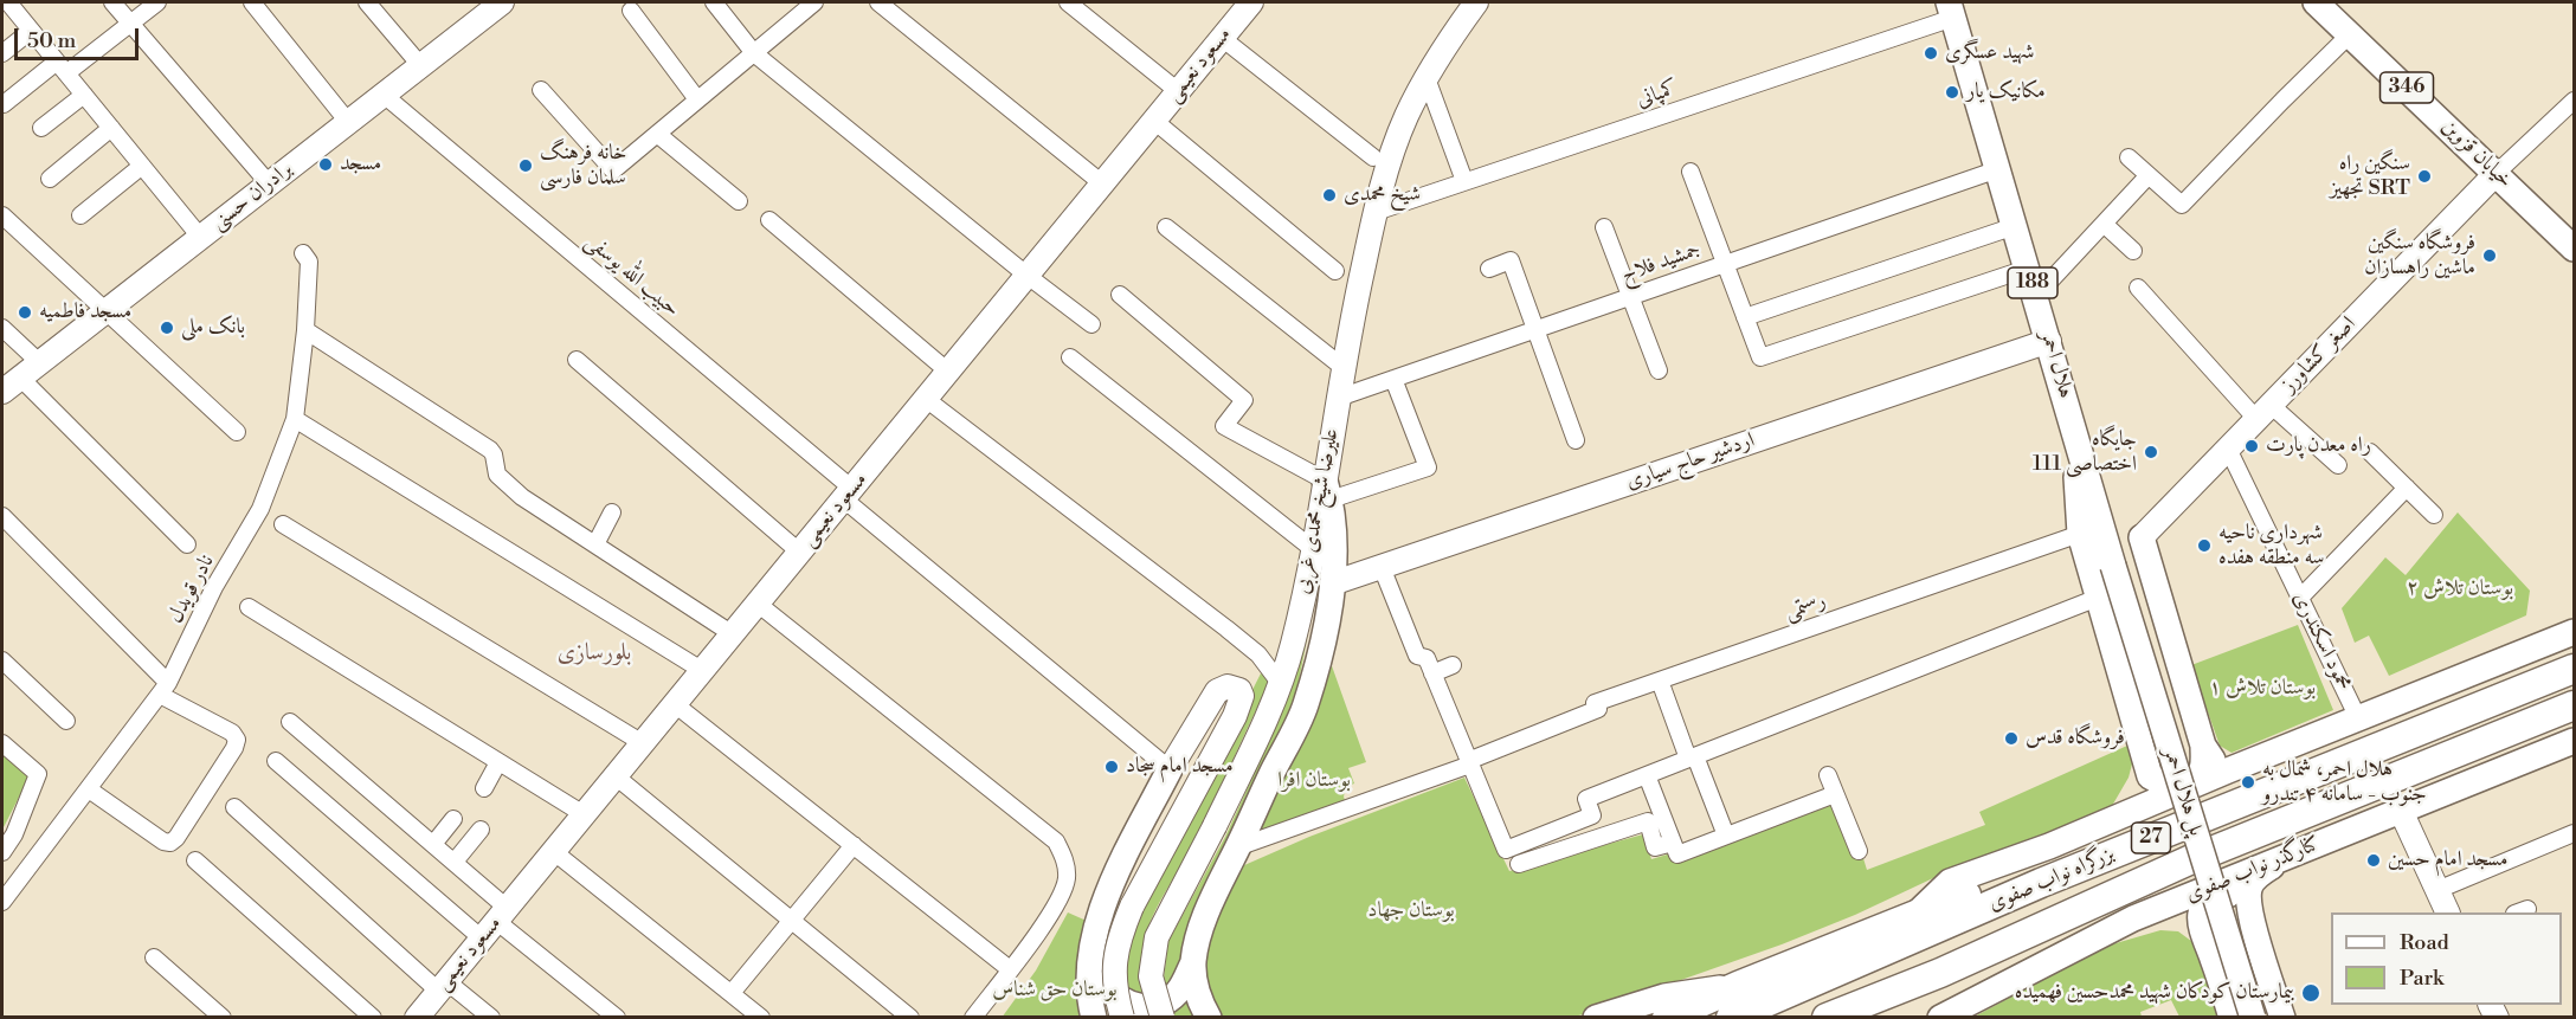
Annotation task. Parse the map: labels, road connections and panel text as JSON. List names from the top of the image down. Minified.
{"streets":{"highway":["27","بزرگراه نواب صفوی"],"main road":["346","خیابان قزوین","188","هلال احمر","پل هلال احمر","کنارگذر نواب صفوی"],"street":["مسعود نعیمی","کمپانی","برادران حسنی","جمشید فلاح","حبیب الله یوسفی","اصغر کشاورز","اردشیر حاج سیاری","علیرضا شیخ محمدی غربی","نادر قویدل","رستمی","محمود اسکندری"]},"crossings":[["مسعود نعیمی","حبیب الله یوسفی"],["کمپانی","هلال احمر"],["کمپانی","علیرضا شیخ محمدی غربی"],["خیابان قزوین","اصغر کشاورز"],["برادران حسنی","حبیب الله یوسفی"],["جمشید فلاح","هلال احمر"],["جمشید فلاح","علیرضا شیخ محمدی غربی"],["اصغر کشاورز","محمود اسکندری"],["هلال احمر","اردشیر حاج سیاری"],["هلال احمر","پل هلال احمر"]],"districts":["بلورسازی"],"parks":["بوستان تلاش ۲","بوستان تلاش ۱","بوستان افرا","بوستان جهاد","بوستان حق شناس"],"places":["شهید عسگری","مکانیک یار","مسجد","خانه فرهنگ سلمان فارسی","سنگین راه تجهیز SRT","شیخ محمدی","فروشگاه سنگین ماشین راهسازان","مسجد فاطمیه","بانک ملی","راه معدن پارت","جایگاه اختصاصی 111","شهرداری ناحیه سه منطقه هفده","فروشگاه قدس","مسجد امام سجاد","هلال احمر، شمال به جنوب - سامانه ۴ تندرو","مسجد امام حسین","بیمارستان کودکان شهید محمدحسین فهمیده"],"legend":["Road","Park"],"scale_bar":"50 m"}
